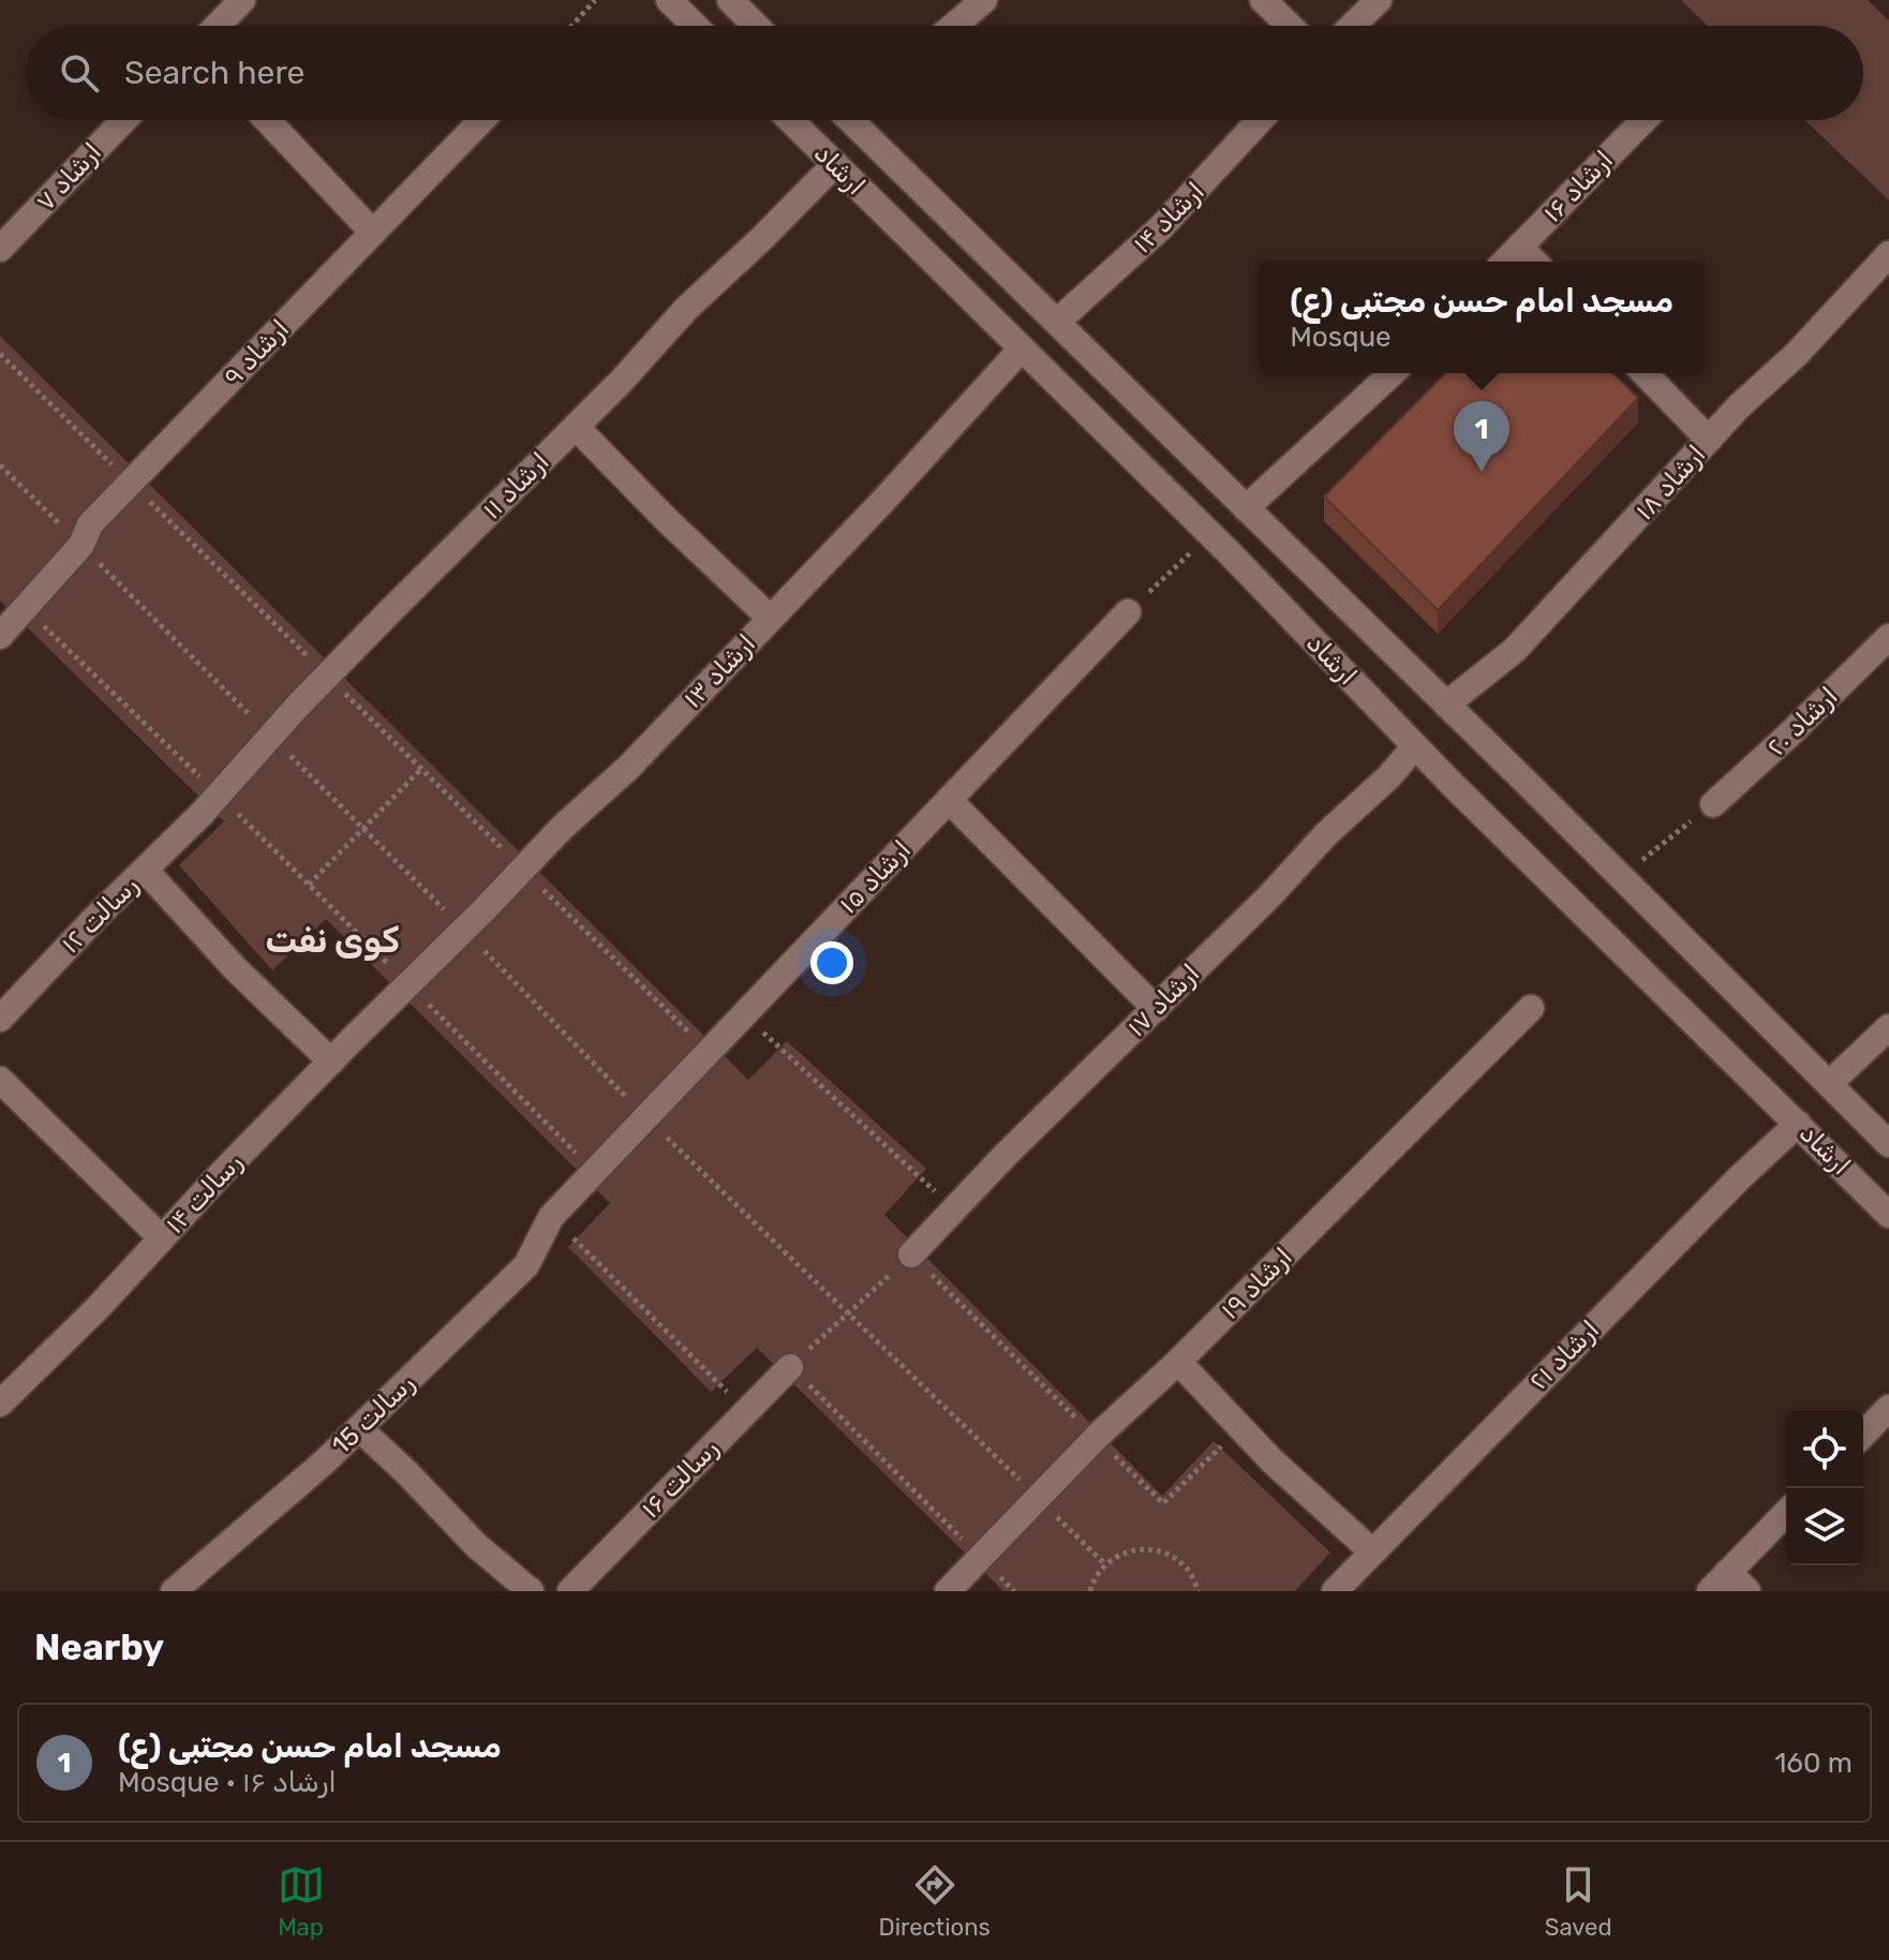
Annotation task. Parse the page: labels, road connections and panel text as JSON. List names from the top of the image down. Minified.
{"streets":{"street":["ارشاد","ارشاد ۷","ارشاد ۱۶","ارشاد ۱۴","ارشاد ۹","ارشاد ۱۸","ارشاد ۱۱","ارشاد ۱۳","ارشاد ۲۰","ارشاد ۱۵","رسالت ۱۲","ارشاد ۱۷","رسالت ۱۴","ارشاد ۱۹","ارشاد ۲۱","رسالت 15","رسالت ۱۶"]},"crossings":[["ارشاد","ارشاد ۱۴"],["ارشاد","ارشاد ۱۸"],["ارشاد","ارشاد ۱۱"],["ارشاد","ارشاد ۱۳"],["ارشاد","ارشاد ۱۷"],["ارشاد","ارشاد ۲۱"],["ارشاد ۱۱","رسالت ۱۲"],["ارشاد ۱۳","رسالت ۱۴"],["ارشاد ۱۵","رسالت 15"]],"districts":["کوی نفت"],"page":{"search":"Search here","popup":["مسجد امام حسن مجتبی (ع)","Mosque"],"pins":"1","heading":"Nearby","list":[{"mark":"1","name":"مسجد امام حسن مجتبی (ع)","note":"Mosque · ارشاد ۱۶","value":"160 m"}],"nav":["Map","Directions","Saved"]}}
